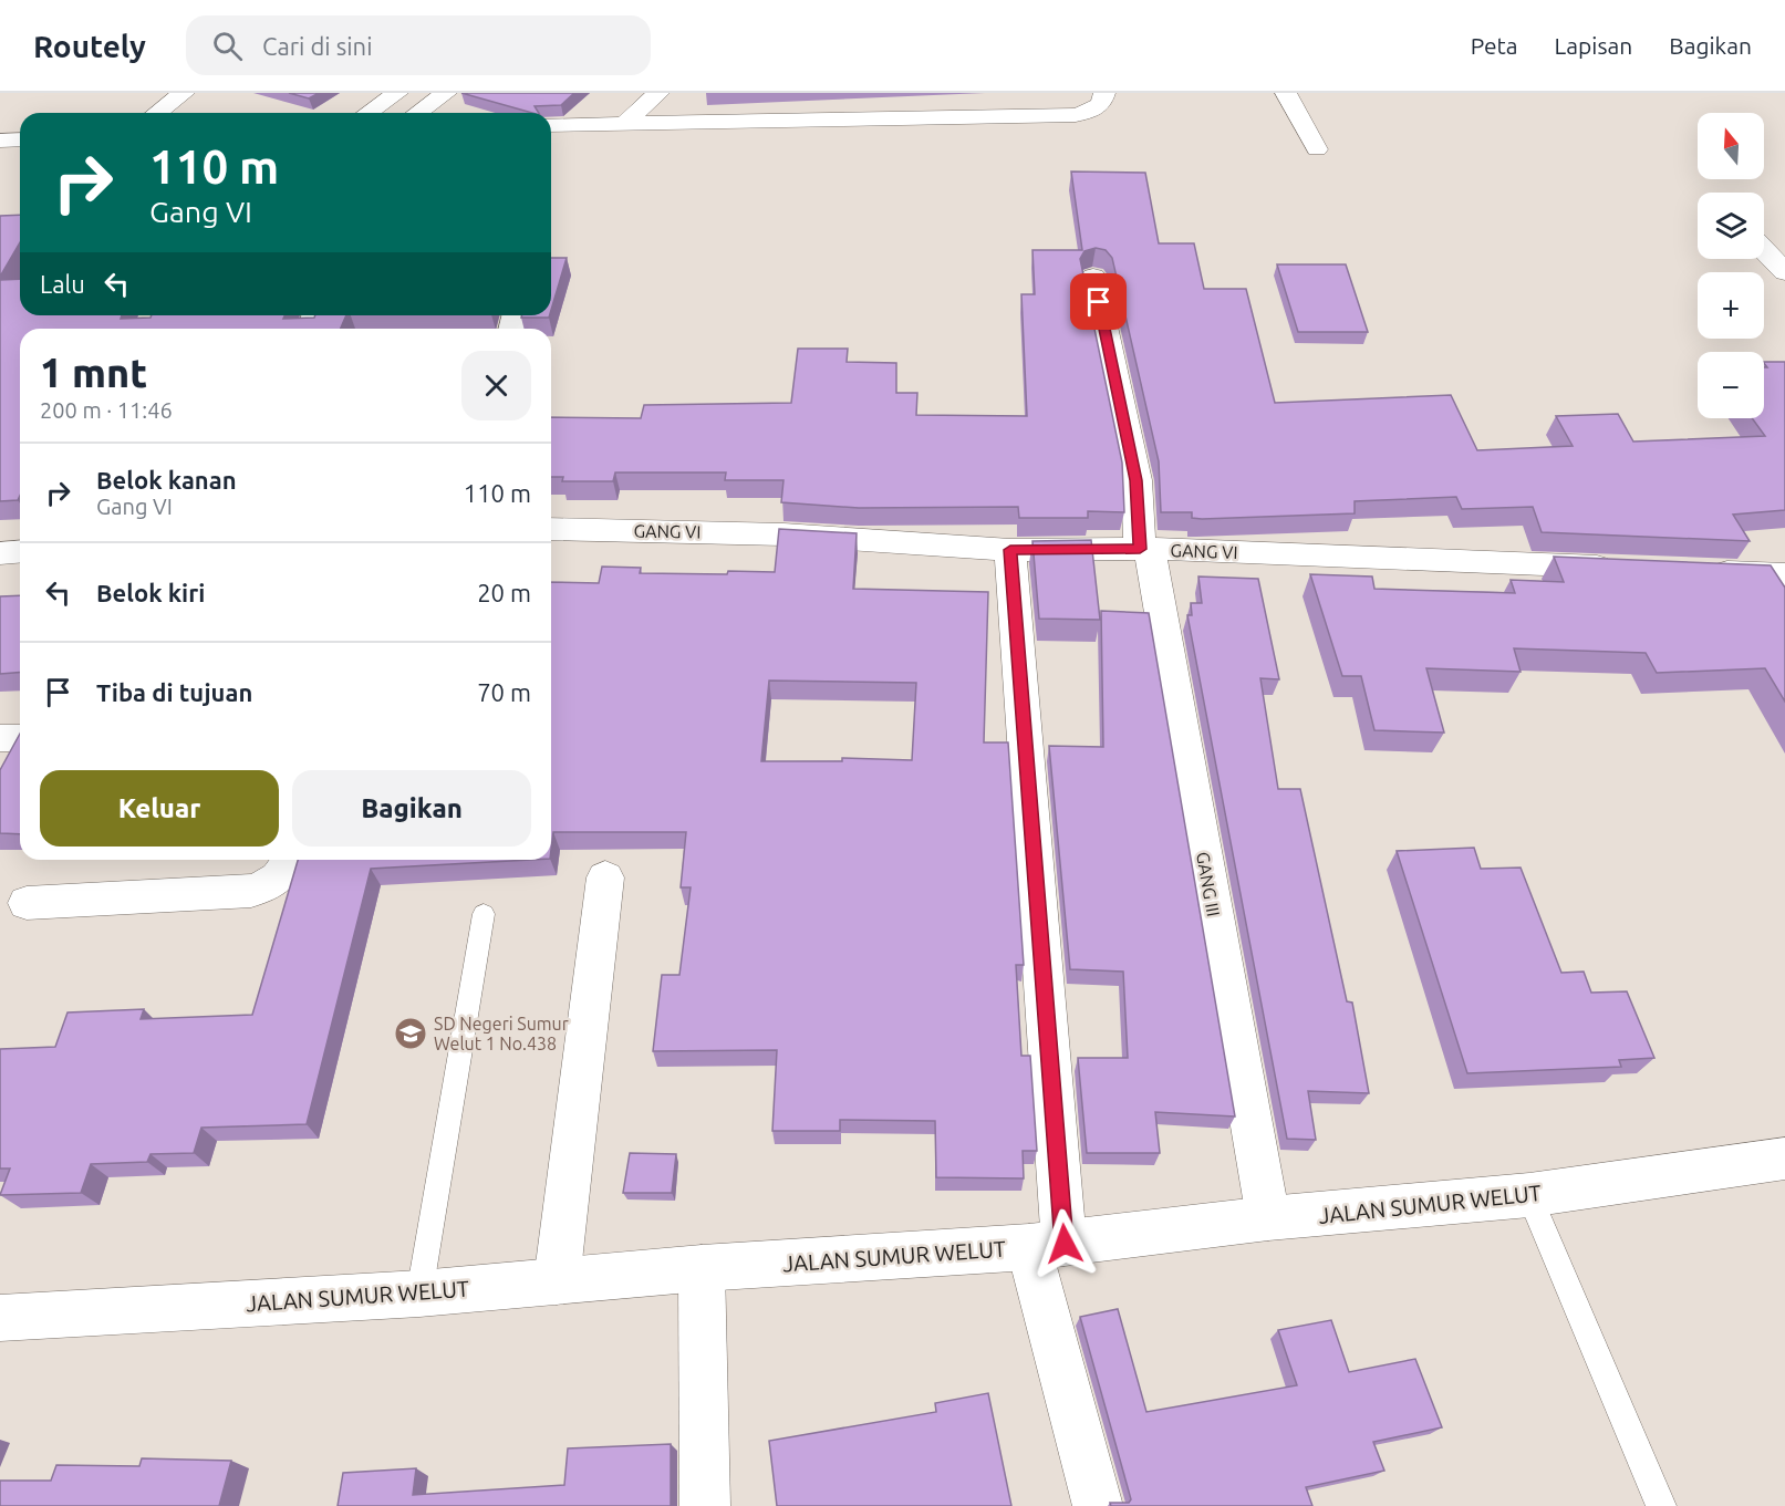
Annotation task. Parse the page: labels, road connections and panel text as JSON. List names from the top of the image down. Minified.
{"streets":{"street":["GANG VI","GANG III","JALAN SUMUR WELUT"]},"crossings":[["GANG VI","GANG III"],["GANG III","JALAN SUMUR WELUT"]],"places":{"school or university":["SD Negeri Sumur Welut 1 No.438"]},"north":"top","page":{"header":"Routely","search":"Cari di sini","nav":["Peta","Lapisan","Bagikan"],"map_buttons":["+","−"],"turn":["110 m","Gang VI"],"then":"Lalu","heading":["1 mnt","200 m · 11:46"],"list":[{"name":"Belok kanan","note":"Gang VI","value":"110 m"},{"name":"Belok kiri","value":"20 m"},{"name":"Tiba di tujuan","value":"70 m"}],"buttons":["Keluar","Bagikan"]}}
